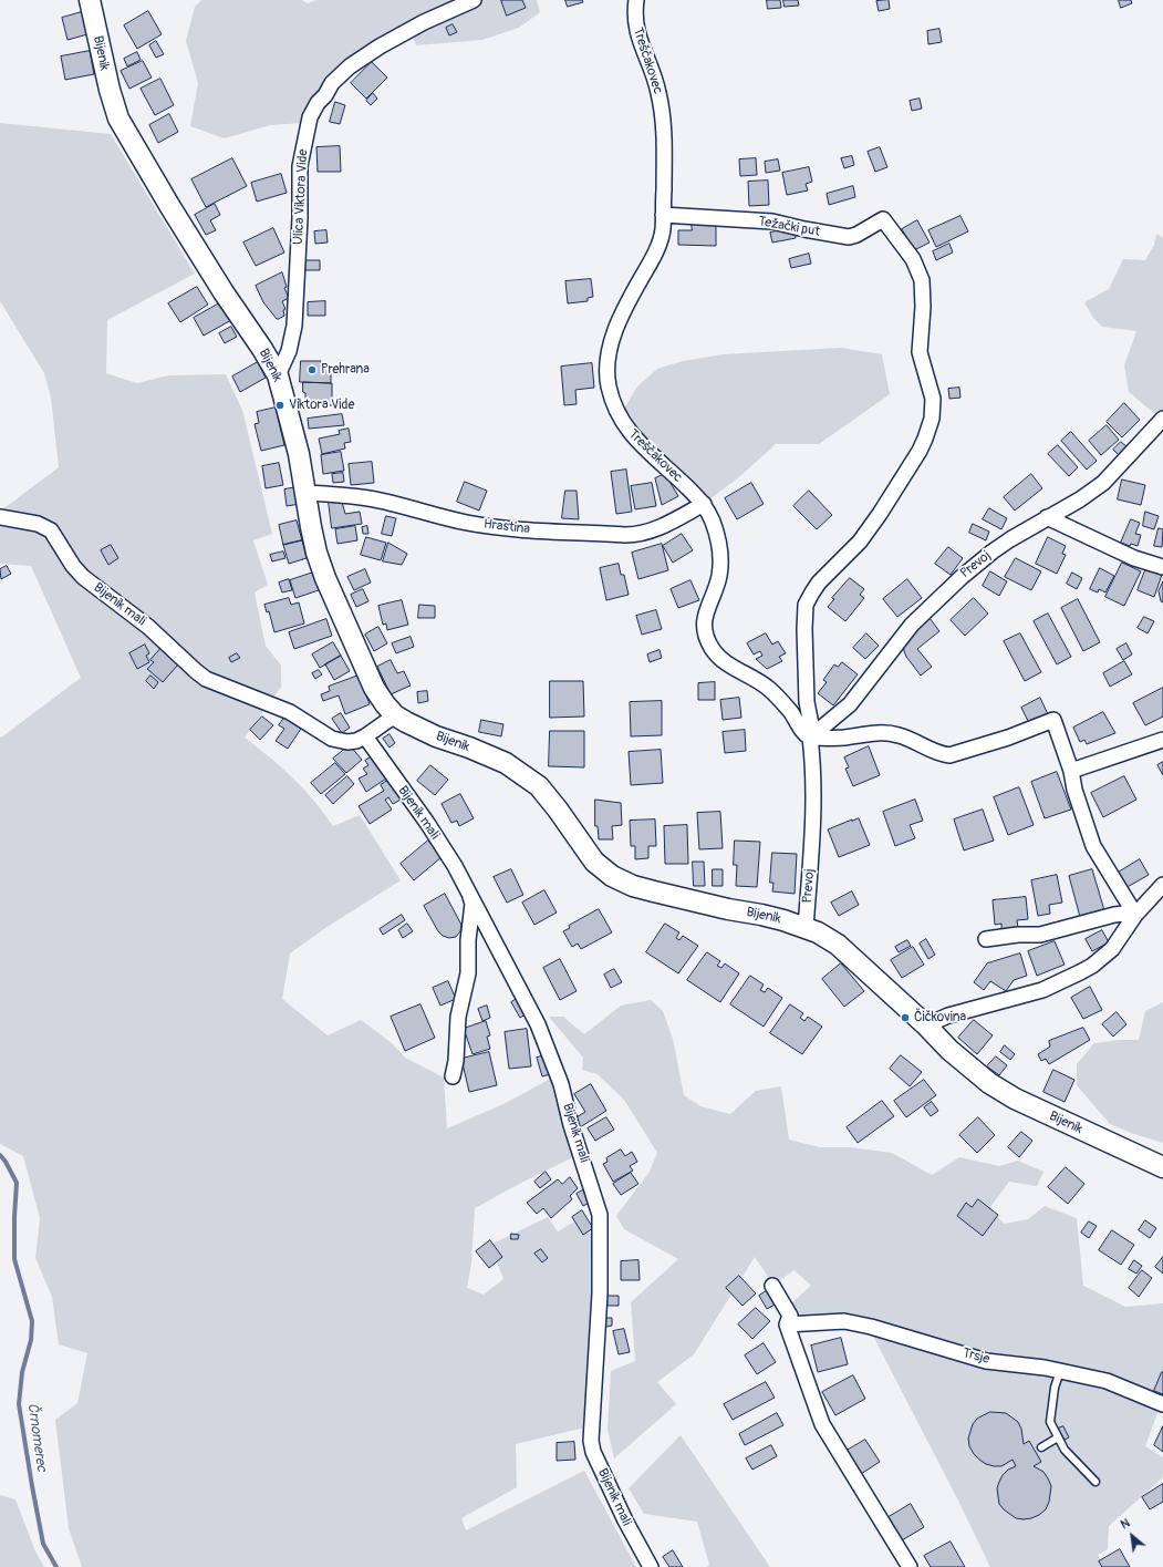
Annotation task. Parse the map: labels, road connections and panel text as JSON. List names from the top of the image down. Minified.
{"streets":{"main road":["Bijenik"],"street":["Treščakovec","Ulica Viktora Vide","Težački put","Hrastina","Prevoj","Bijenik mali","Trsje"]},"crossings":[["Bijenik","Ulica Viktora Vide"],["Bijenik","Hrastina"],["Bijenik","Prevoj"],["Bijenik","Bijenik mali"],["Treščakovec","Težački put"],["Treščakovec","Hrastina"],["Treščakovec","Prevoj"],["Težački put","Prevoj"]],"water":["Črnomerec"],"places":["Prehrana","Viktora Vide","Čičkovina"],"north":"top left"}
